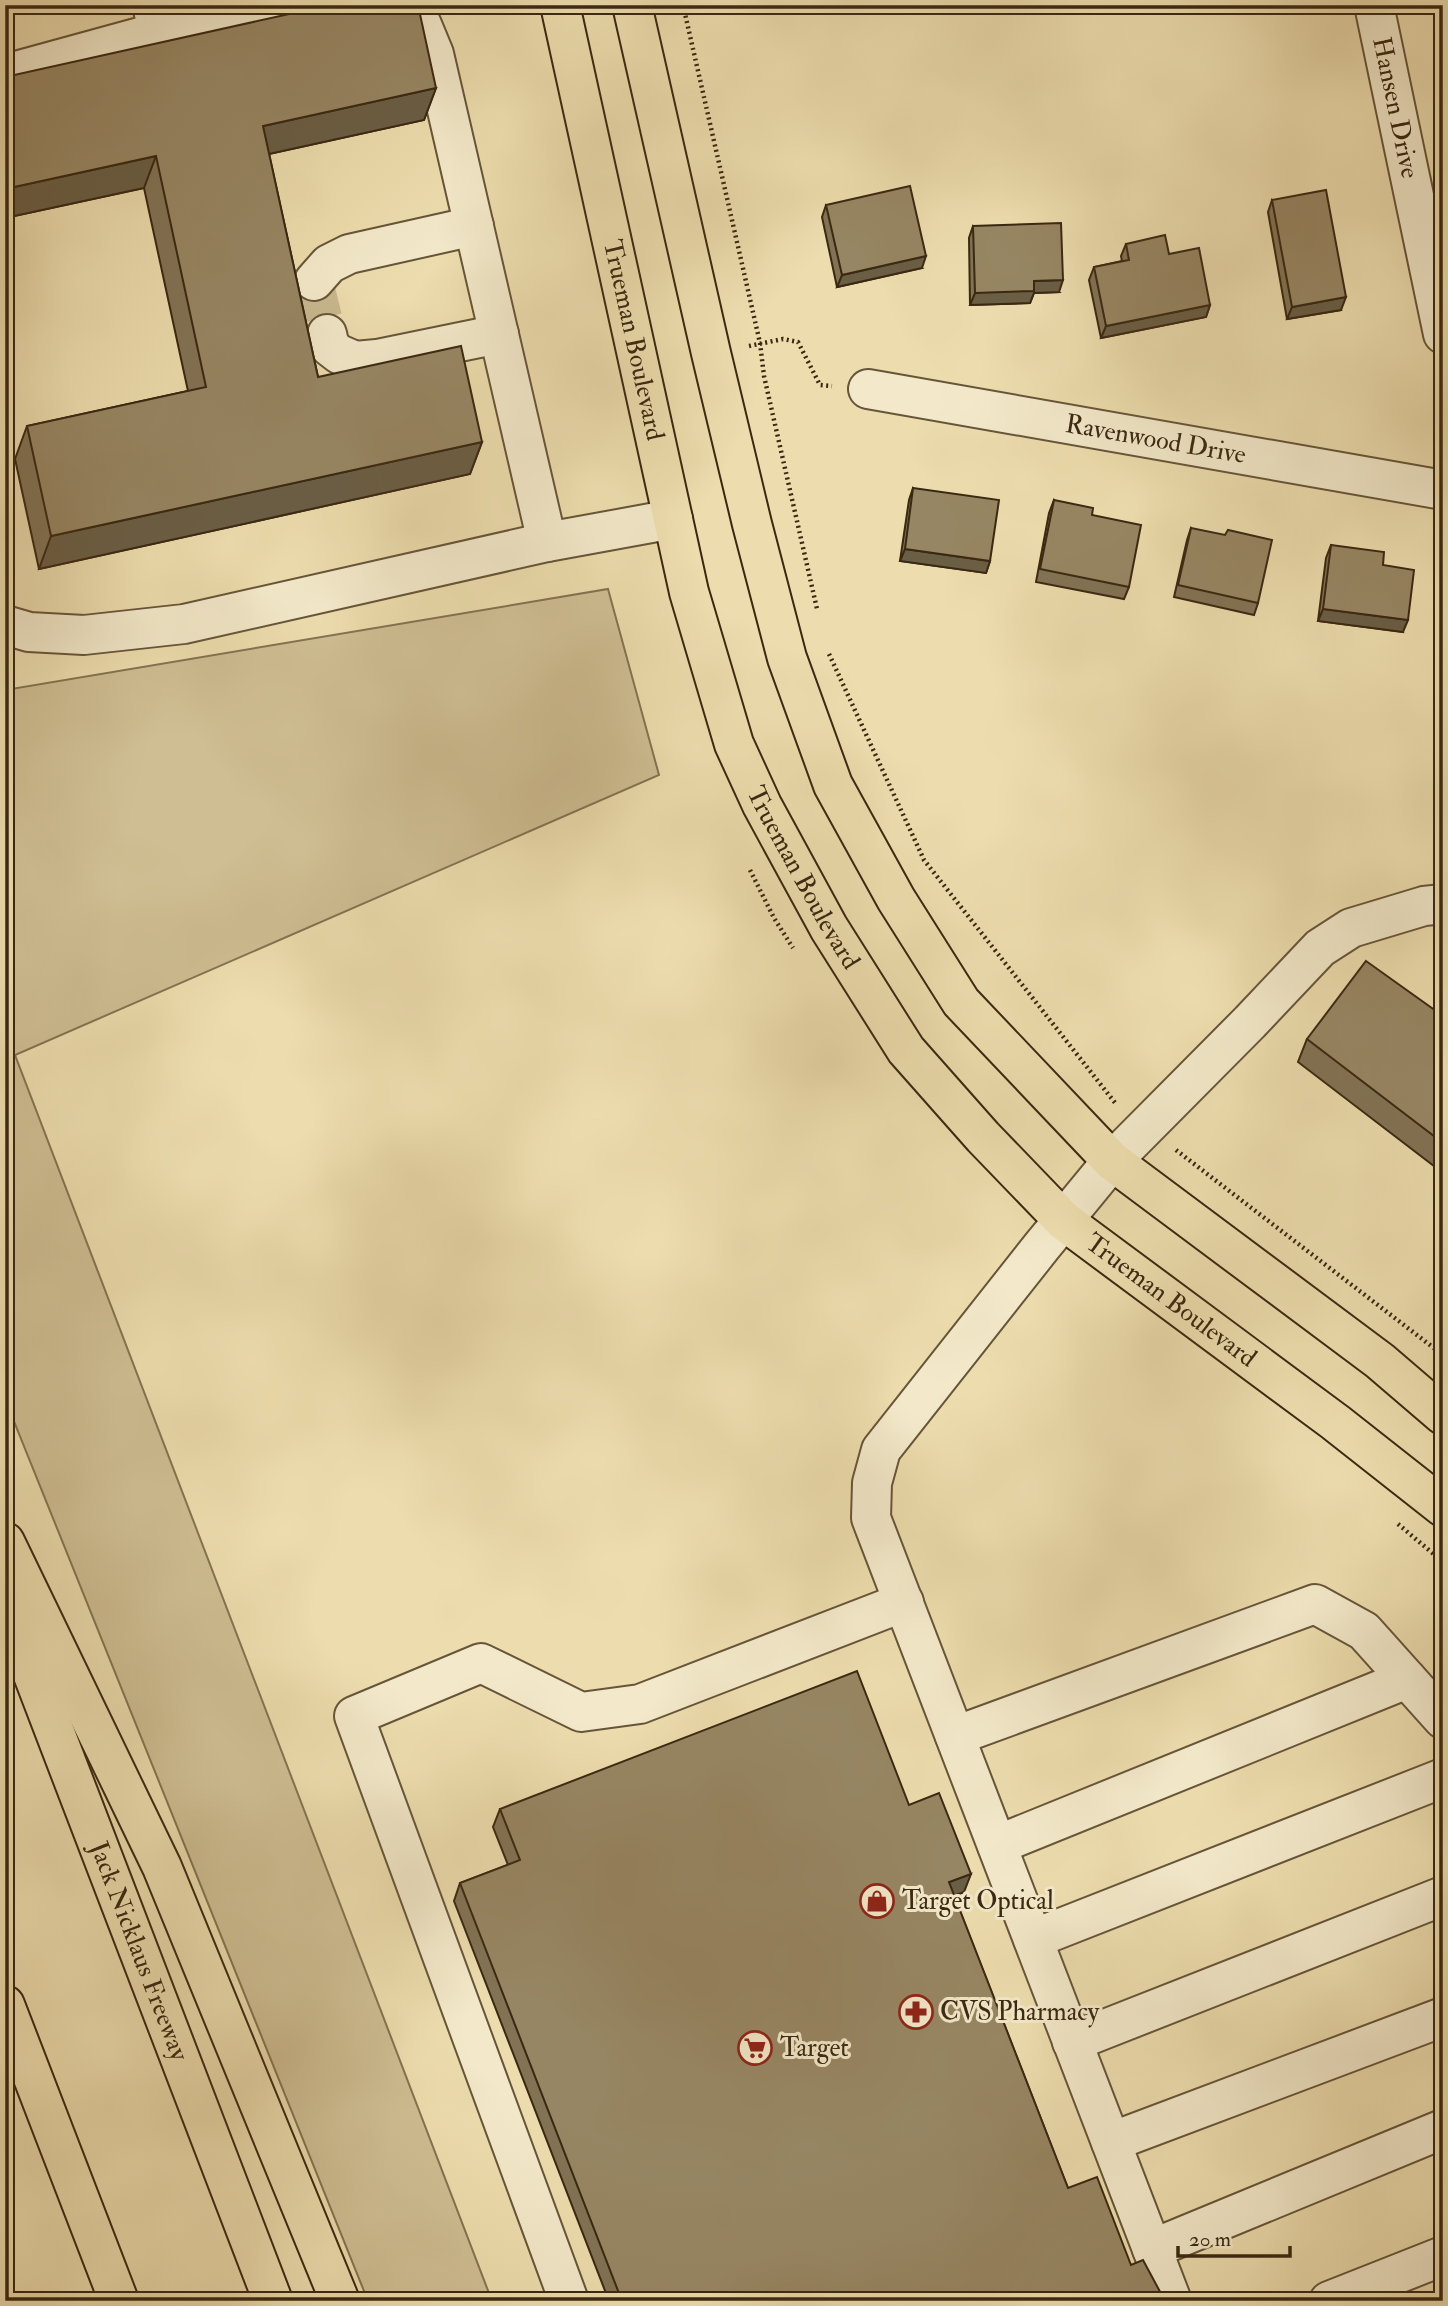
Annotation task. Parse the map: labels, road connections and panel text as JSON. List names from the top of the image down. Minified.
{"streets":{"main road":["Trueman Boulevard","Jack Nicklaus Freeway"],"street":["Hansen Drive","Ravenwood Drive"]},"places":{"shop":["Target Optical"],"pharmacy":["CVS Pharmacy"],"supermarket":["Target"]},"scale_bar":"20 m"}
